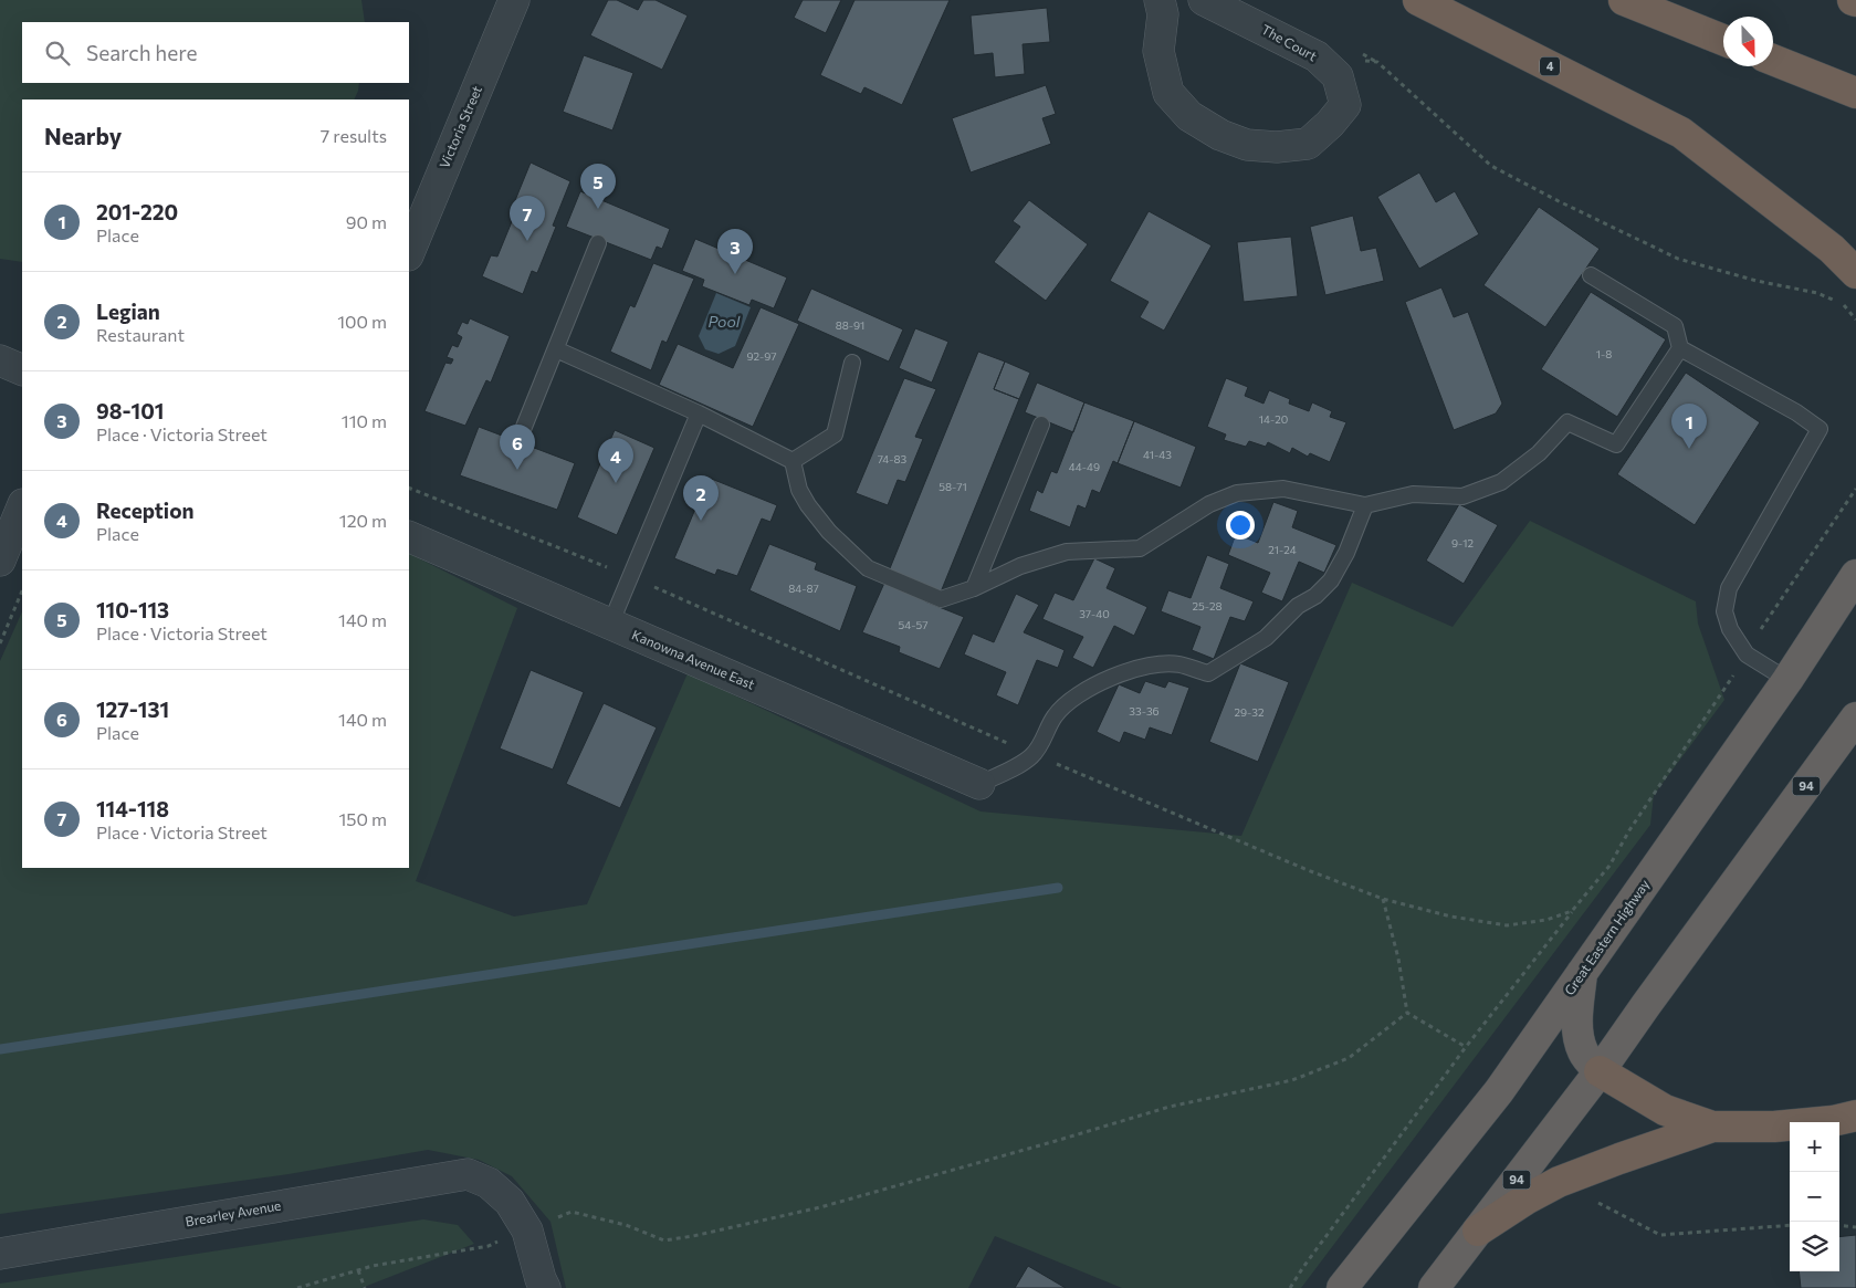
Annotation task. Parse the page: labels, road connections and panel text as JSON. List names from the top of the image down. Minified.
{"streets":{"highway":["4","94","Great Eastern Highway"],"street":["The Court","Victoria Street","Kanowna Avenue East","Brearley Avenue"]},"water":["Pool"],"house_numbers":["88-91","1-8","92-97","14-20","41-43","74-83","44-49","58-71","9-12","21-24","84-87","25-28","37-40","54-57","33-36","29-32"],"north":"bottom","page":{"search":"Search here","heading":["Nearby","7 results"],"pins":["5","7","3","1","6","4","2"],"list":[{"mark":"1","name":"201-220","note":"Place","value":"90 m"},{"mark":"2","name":"Legian","note":"Restaurant","value":"100 m"},{"mark":"3","name":"98-101","note":"Place · Victoria Street","value":"110 m"},{"mark":"4","name":"Reception","note":"Place","value":"120 m"},{"mark":"5","name":"110-113","note":"Place · Victoria Street","value":"140 m"},{"mark":"6","name":"127-131","note":"Place","value":"140 m"},{"mark":"7","name":"114-118","note":"Place · Victoria Street","value":"150 m"}],"map_buttons":["+","−"]}}
